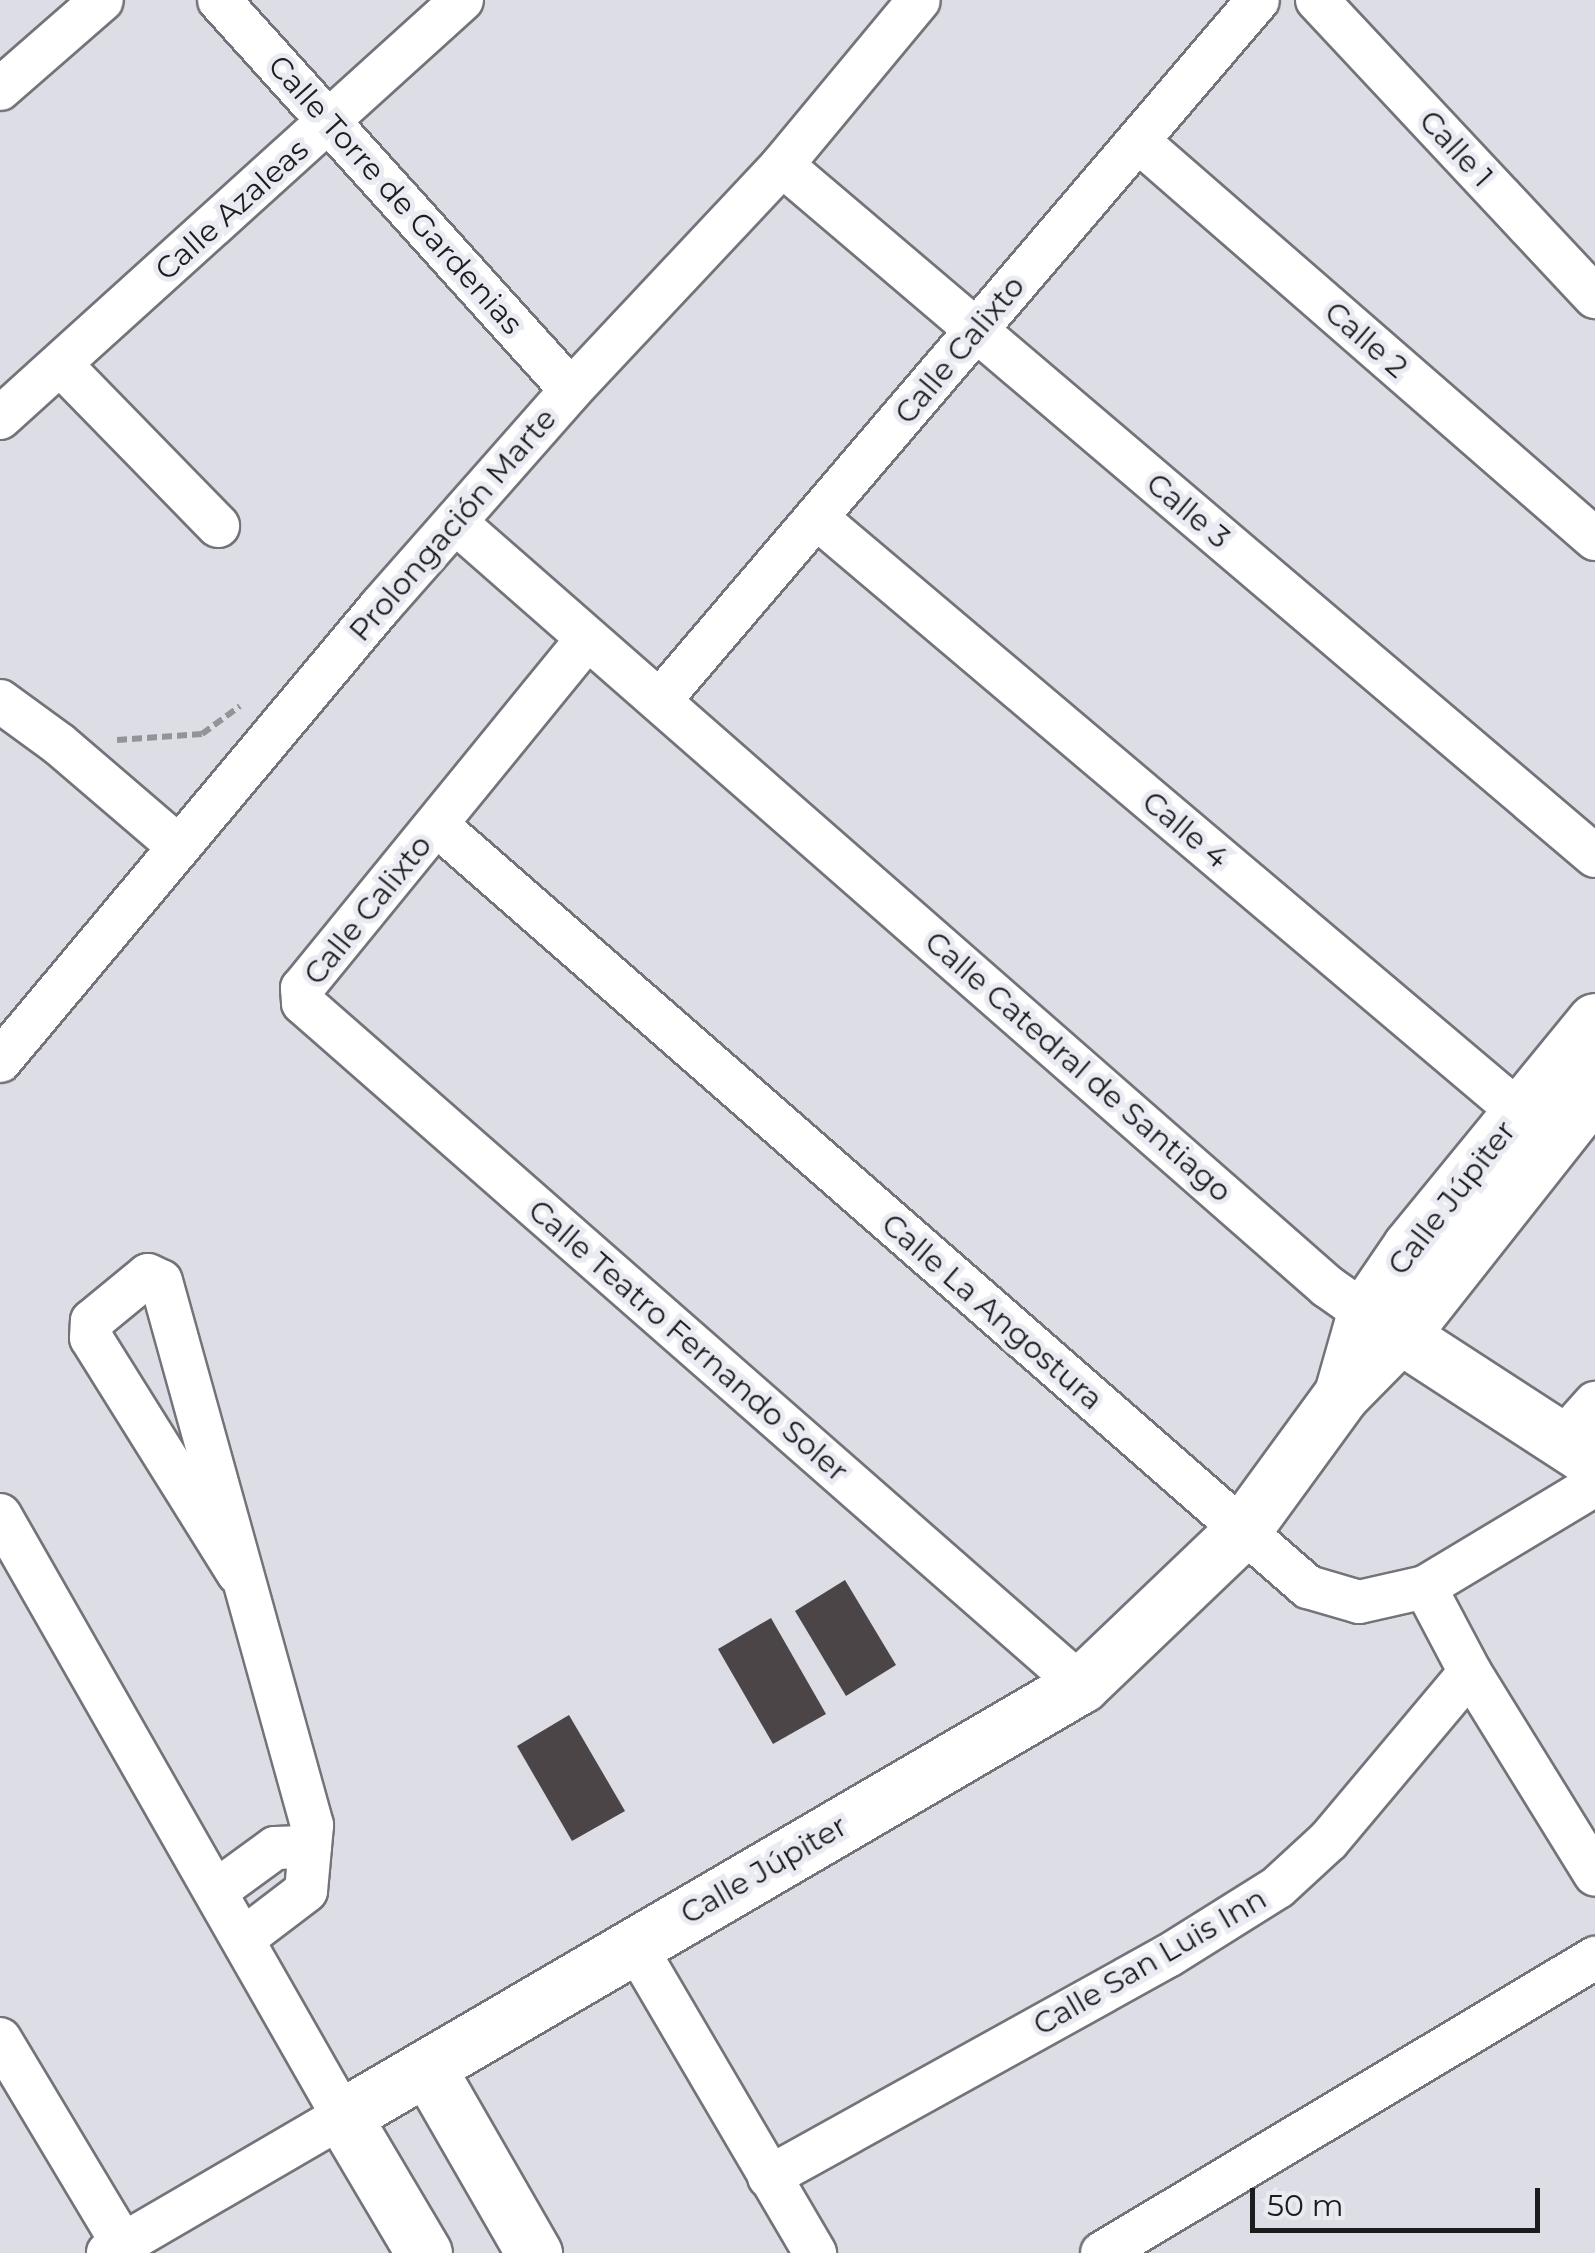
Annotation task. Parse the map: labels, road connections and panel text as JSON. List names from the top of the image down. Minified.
{"streets":{"street":["Calle 1","Calle Torre de Gardenias","Calle Azaleas","Calle 2","Calle Calixto","Calle 3","Prolongación Marte","Calle 4","Calle Catedral de Santiago","Calle Júpiter","Calle La Angostura","Calle Teatro Fernando Soler","Calle San Luis Inn"]},"crossings":[["Calle Torre de Gardenias","Calle Azaleas"],["Calle Torre de Gardenias","Prolongación Marte"],["Calle 2","Calle Calixto"],["Calle Calixto","Calle 3"],["Calle Calixto","Calle 4"],["Calle Calixto","Calle Catedral de Santiago"],["Calle Calixto","Calle La Angostura"],["Calle Calixto","Calle Teatro Fernando Soler"],["Calle 3","Prolongación Marte"],["Prolongación Marte","Calle Catedral de Santiago"],["Calle 4","Calle Júpiter"],["Calle Catedral de Santiago","Calle Júpiter"],["Calle Júpiter","Calle La Angostura"],["Calle Júpiter","Calle Teatro Fernando Soler"]],"scale_bar":"50 m"}
